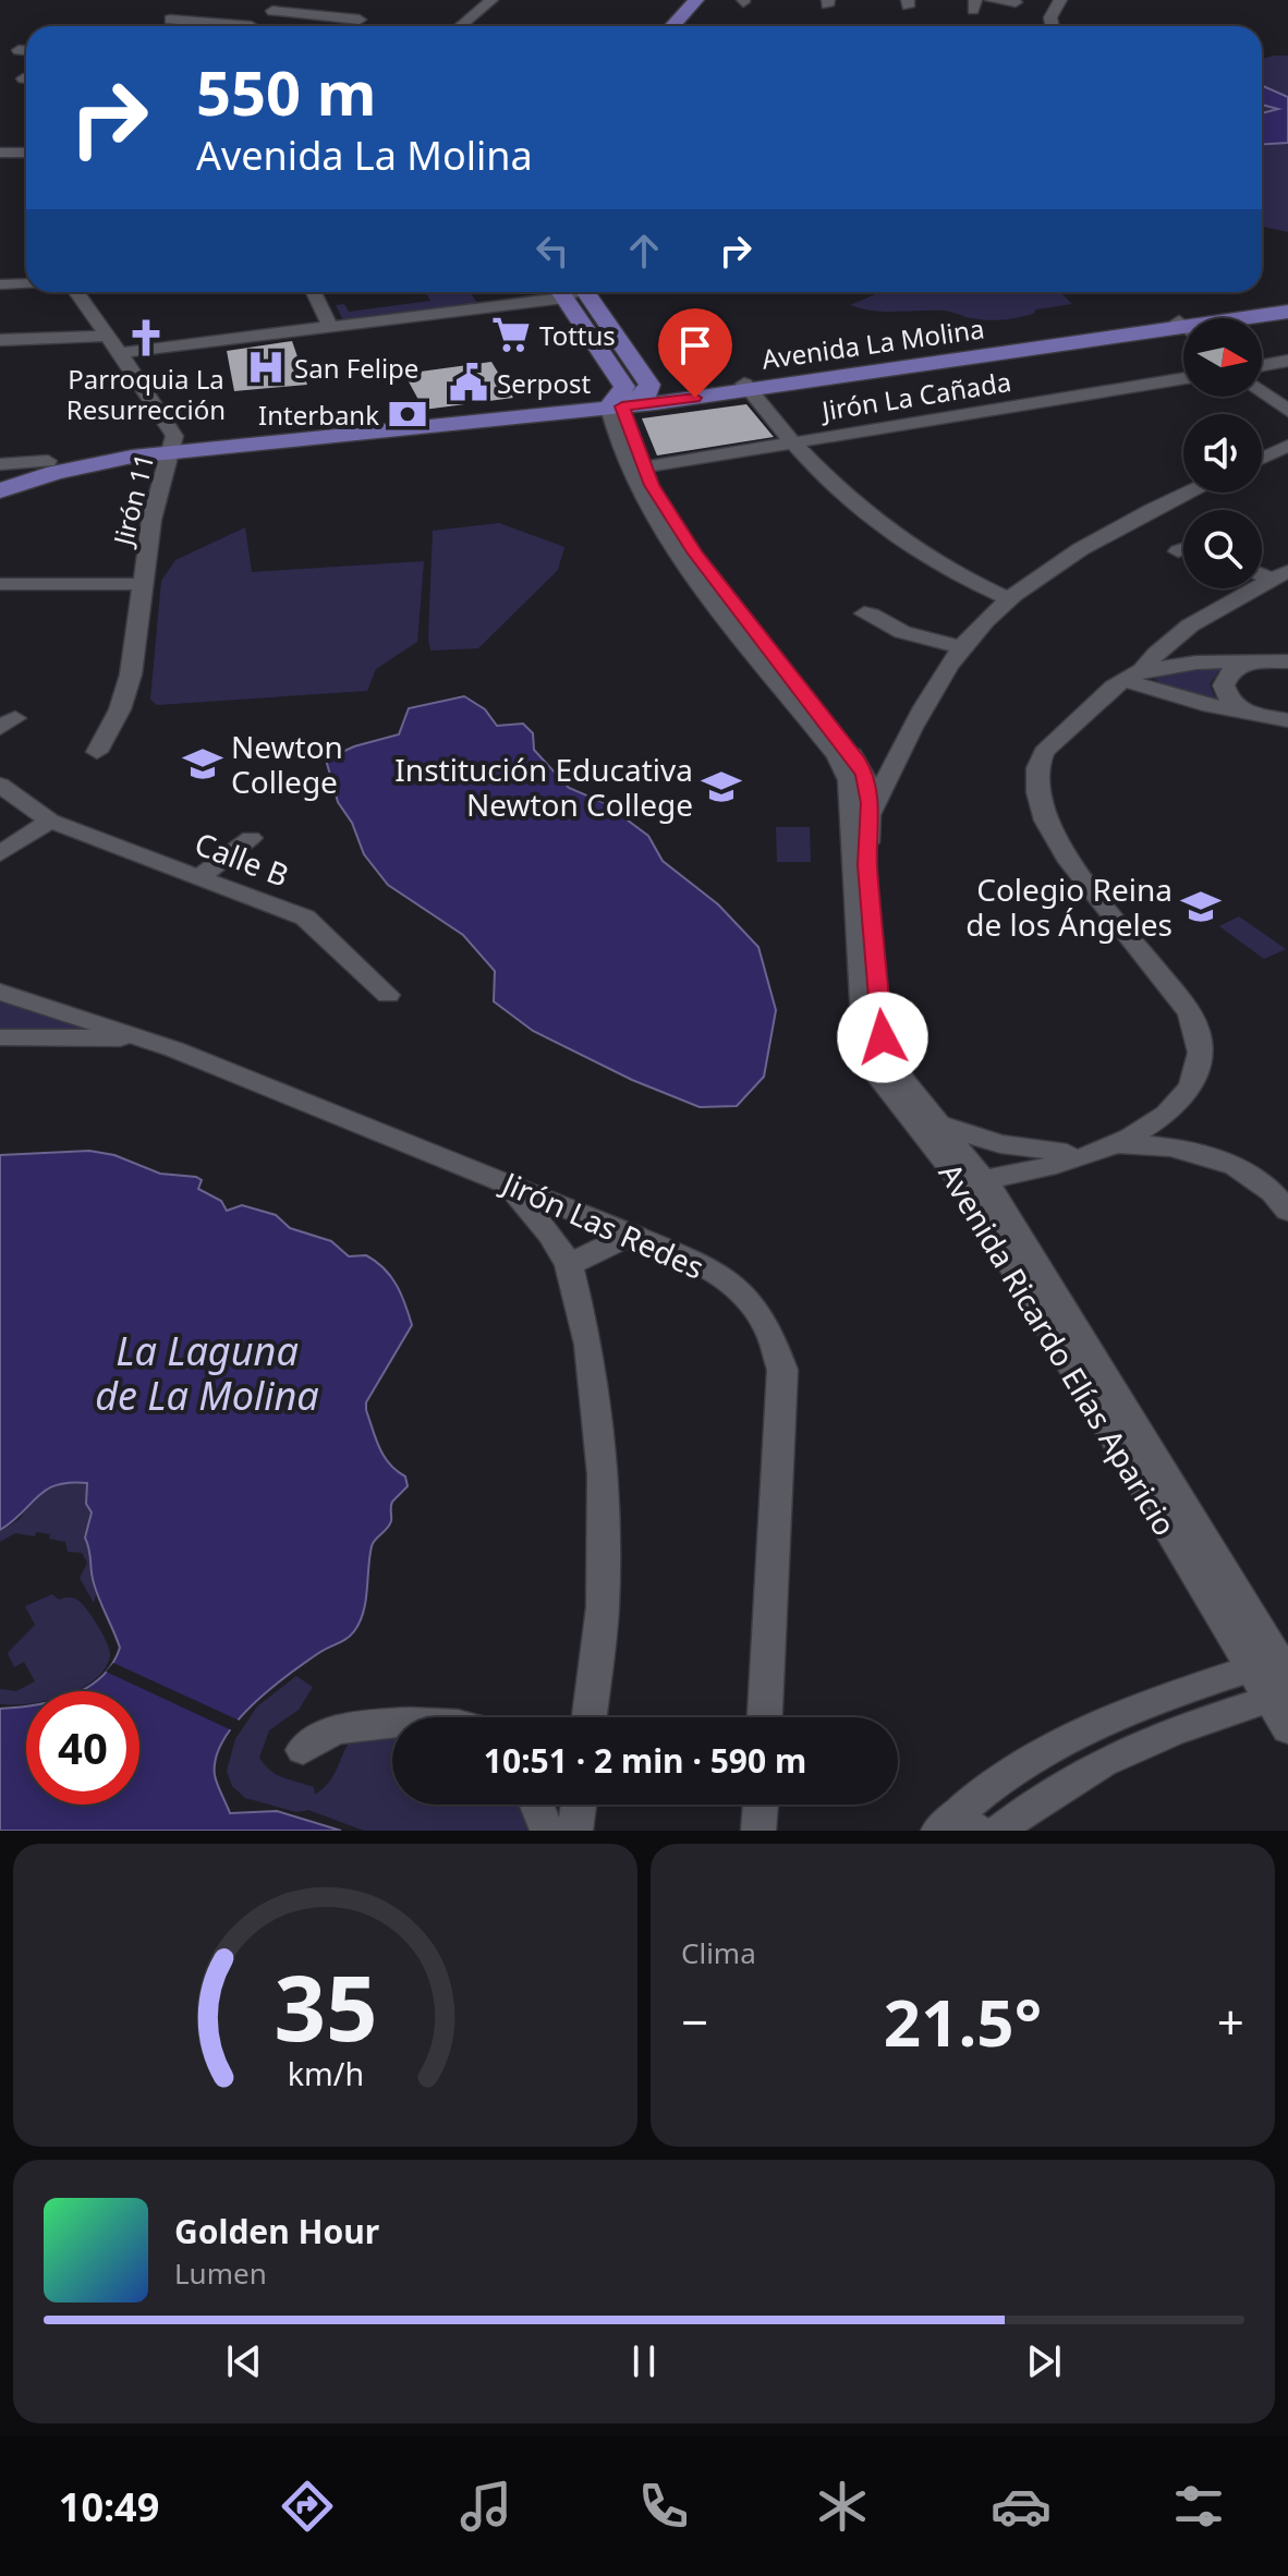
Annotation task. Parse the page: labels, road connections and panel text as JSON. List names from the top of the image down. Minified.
{"streets":{"main road":["Avenida La Molina"],"street":["Jirón La Cañada","Jirón 11","Calle B","Jirón Las Redes","Avenida Ricardo Elías Aparicio"]},"crossings":[["Avenida La Molina","Jirón 11"],["Avenida La Molina","Avenida Ricardo Elías Aparicio"],["Jirón La Cañada","Avenida Ricardo Elías Aparicio"]],"water":["La Laguna de La Molina"],"places":{"supermarket":["Tottus"],"church":["Parroquia La Resurrección"],"hospital":["San Felipe"],"public building":["Serpost"],"bank":["Interbank"],"school or university":["Newton College","Institución Educativa Newton College","Colegio Reina de los Ángeles"]},"north":"right","page":{"turn":["550 m","Avenida La Molina"],"limit":"40","trip":"10:51 · 2 min · 590 m","tile":"Clima","heat":["−","21.5°","+"],"song":["Golden Hour","Lumen"],"tabs":"10:49","gauge":["35","km/h"]}}
